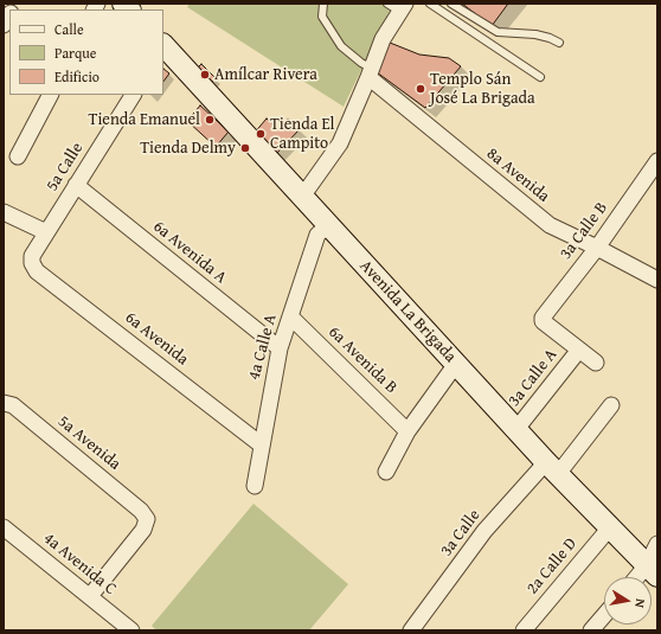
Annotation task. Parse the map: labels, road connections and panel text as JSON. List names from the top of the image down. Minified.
{"streets":{"main road":["Avenida La Brigada"],"street":["5a Calle","8a Avenida","3a Calle B","6a Avenida A","6a Avenida","4a Calle A","6a Avenida B","3a Calle A","5a Avenida","3a Calle","4a Avenida C","2a Calle D"]},"crossings":[["5a Calle","6a Avenida A"],["5a Calle","6a Avenida"],["8a Avenida","3a Calle B"],["3a Calle B","3a Calle A"],["6a Avenida A","4a Calle A"],["Avenida La Brigada","4a Calle A"],["Avenida La Brigada","3a Calle A"],["Avenida La Brigada","3a Calle"],["Avenida La Brigada","2a Calle D"],["6a Avenida","4a Calle A"],["4a Calle A","6a Avenida B"],["5a Avenida","4a Avenida C"]],"places":["Amílcar Rivera","Templo Sán José La Brigada","Tienda Emanuel","Tienda El Campito","Tienda Delmy"],"legend":["Calle","Parque","Edificio"],"north":"right"}
